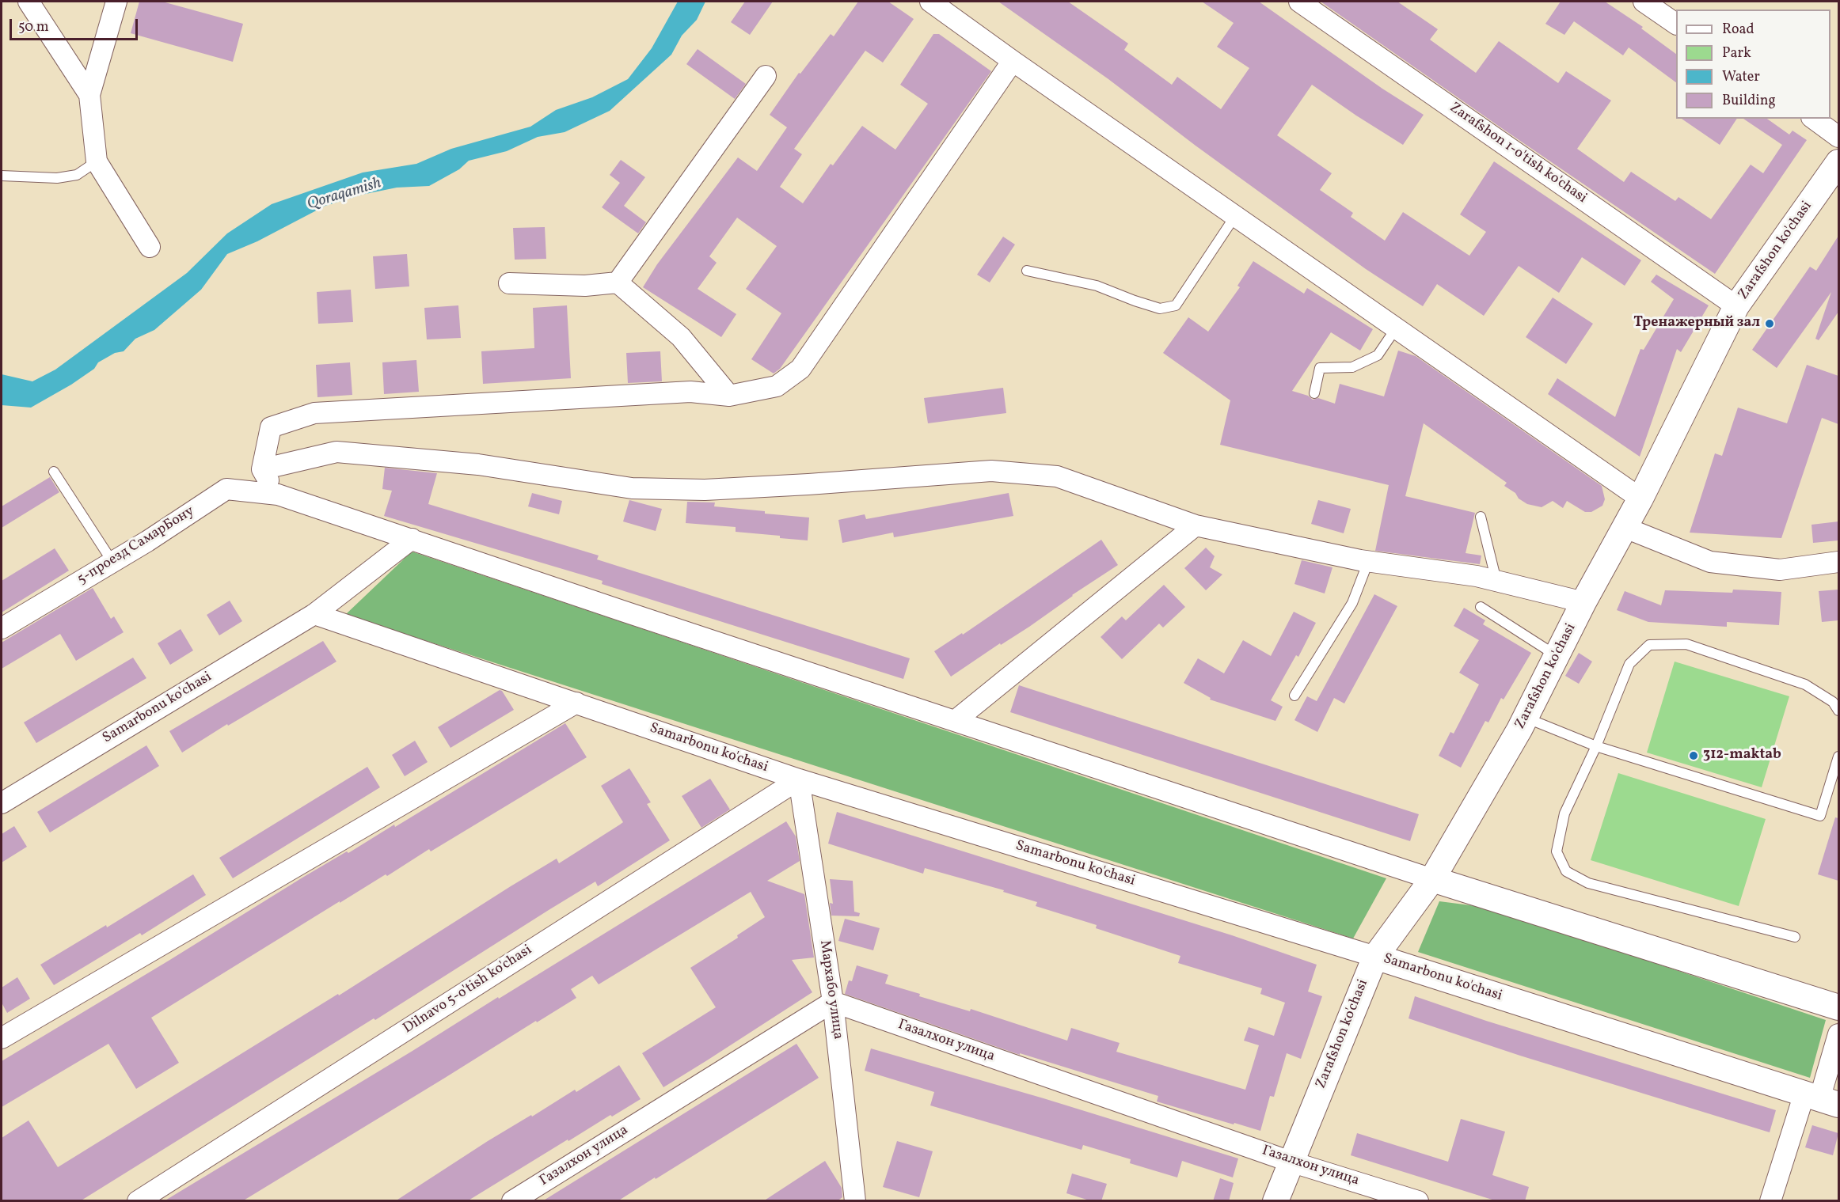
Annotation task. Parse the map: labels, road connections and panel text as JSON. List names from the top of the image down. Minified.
{"streets":{"street":["Zarafshon 1-o'tish ko'chasi","Zarafshon ko'chasi","5-проезд СамарБону","Samarbonu ko'chasi","Dilnavo 5-o'tish ko'chasi","Мархабо улица","Газалхон улица"]},"crossings":[["Zarafshon 1-o'tish ko'chasi","Zarafshon ko'chasi"],["Zarafshon ko'chasi","Samarbonu ko'chasi"],["Zarafshon ko'chasi","Газалхон улица"],["Samarbonu ko'chasi","Dilnavo 5-o'tish ko'chasi"],["Samarbonu ko'chasi","Мархабо улица"],["Dilnavo 5-o'tish ko'chasi","Мархабо улица"],["Мархабо улица","Газалхон улица"]],"water":["Qoraqamish"],"places":["Тренажерный зал","312-maktab"],"legend":["Road","Park","Water","Building"],"scale_bar":"50 m"}
